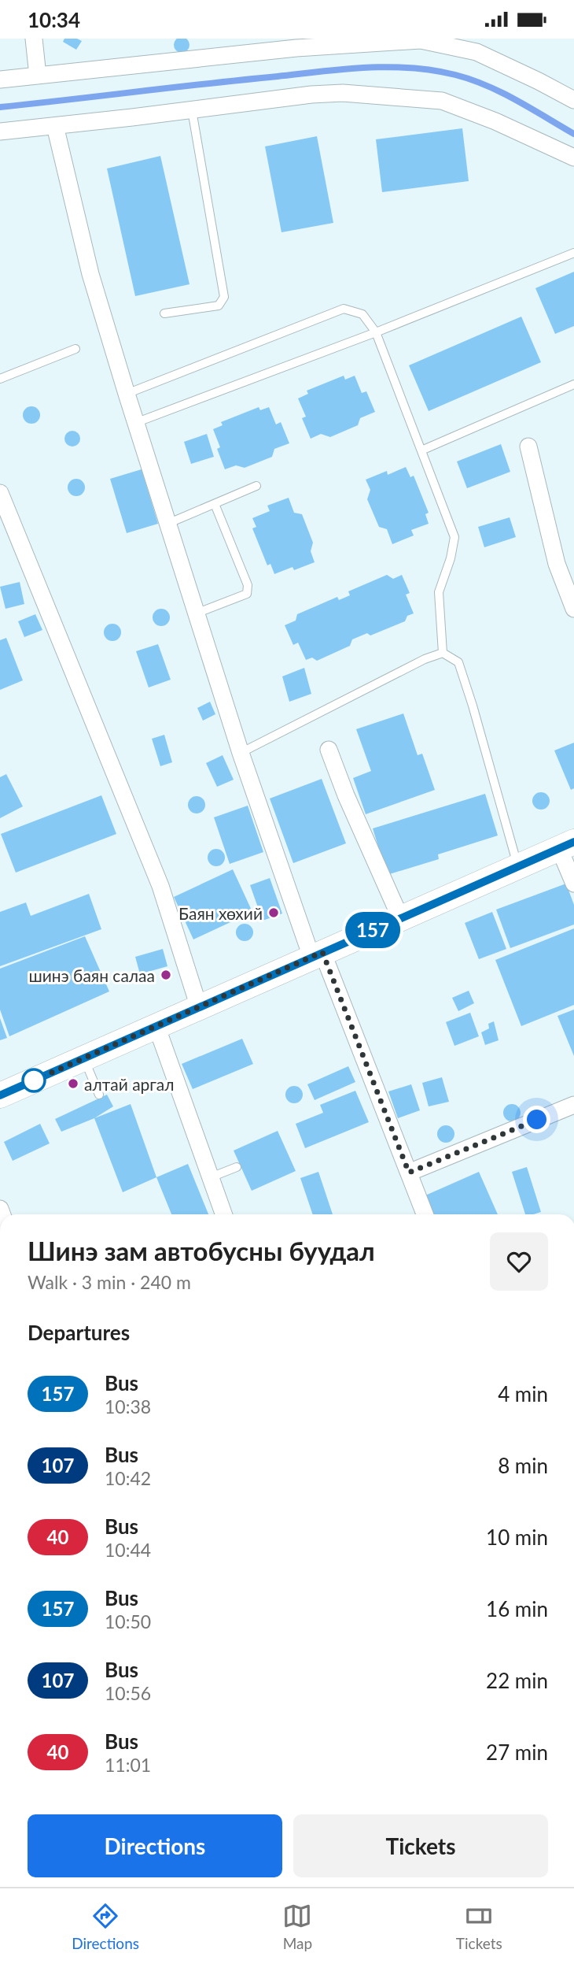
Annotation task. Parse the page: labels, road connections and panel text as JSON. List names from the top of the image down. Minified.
{"places":["Баян хөхий","шинэ баян салаа","алтай аргал"],"lines":["bus line 157"],"page":{"status":"10:34","on_map":"157","heading":[["Шинэ зам автобусны буудал","Walk · 3 min · 240 m"],"Departures"],"list":[{"mark":"157","name":"Bus","note":"10:38","value":"4 min"},{"mark":"107","name":"Bus","note":"10:42","value":"8 min"},{"mark":"40","name":"Bus","note":"10:44","value":"10 min"},{"mark":"157","name":"Bus","note":"10:50","value":"16 min"},{"mark":"107","name":"Bus","note":"10:56","value":"22 min"},{"mark":"40","name":"Bus","note":"11:01","value":"27 min"}],"buttons":["Directions","Tickets"],"tabs":["Directions","Map","Tickets"]}}
